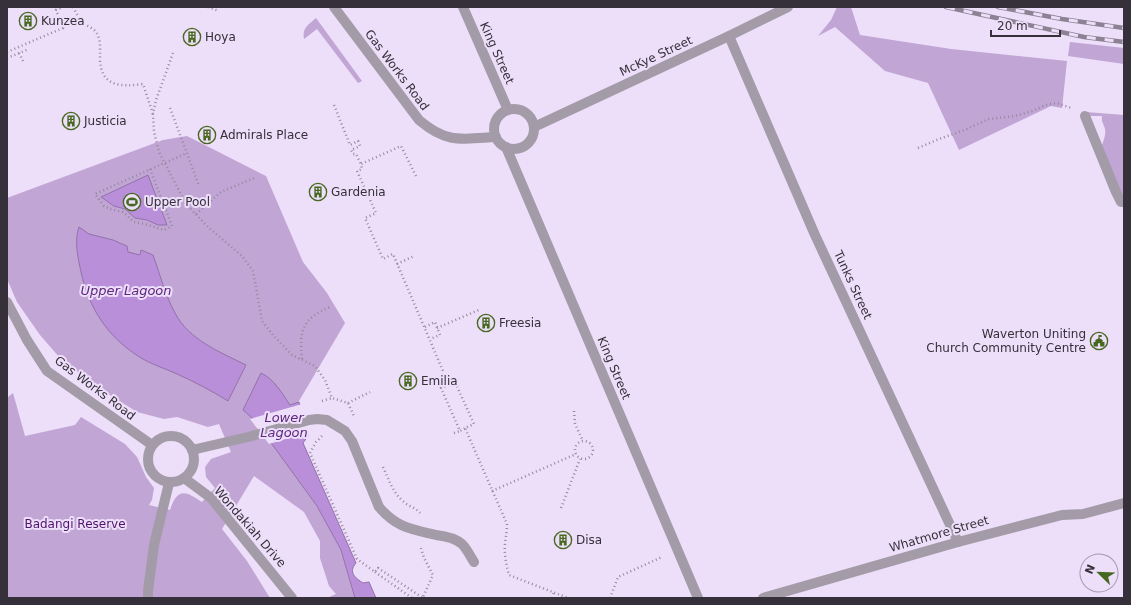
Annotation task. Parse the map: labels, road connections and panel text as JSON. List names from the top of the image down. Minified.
{"streets":{"street":["King Street","McKye Street","Gas Works Road","Tunks Street","Wondakiah Drive","Whatmore Street"]},"crossings":[["King Street","McKye Street"],["King Street","Gas Works Road"],["McKye Street","Gas Works Road"],["McKye Street","Tunks Street"],["Gas Works Road","Wondakiah Drive"],["Tunks Street","Whatmore Street"]],"water":["Upper Lagoon","Lower Lagoon"],"parks":["Badangi Reserve"],"places":{"building":["Kunzea","Hoya","Justicia","Admirals Place","Gardenia","Freesia","Emilia","Disa"],"sports":["Upper Pool"],"public building":["Waverton Uniting Church Community Centre"]},"scale_bar":"20 m","north":"top left"}
